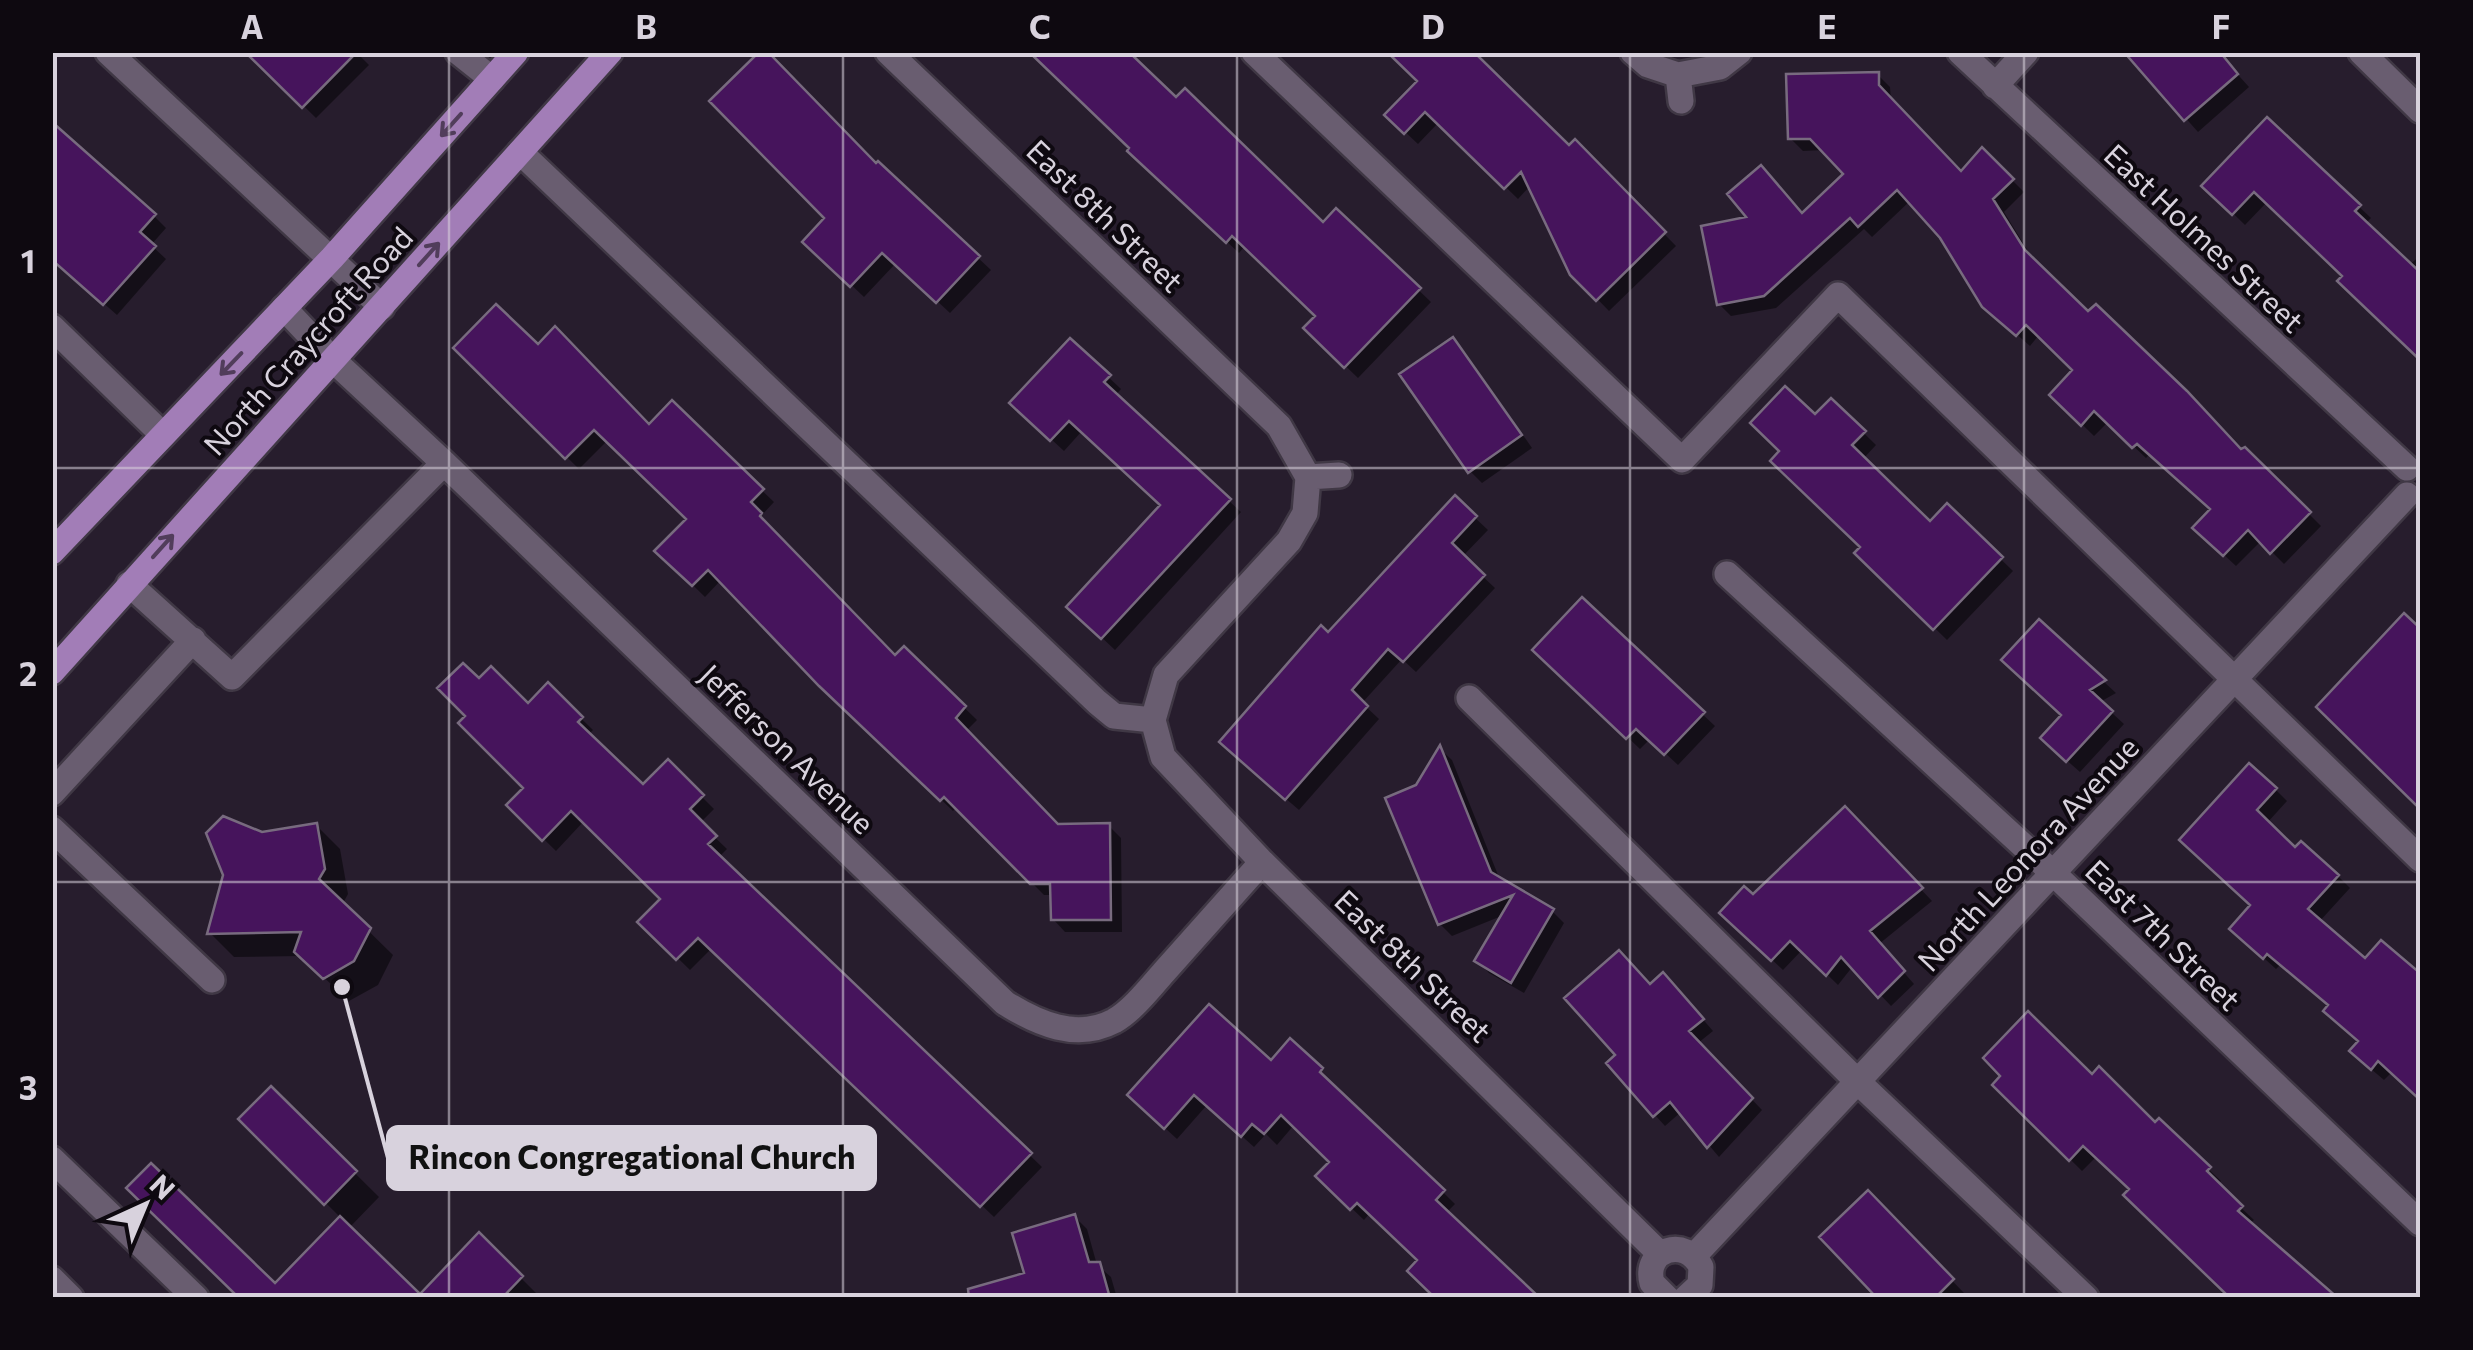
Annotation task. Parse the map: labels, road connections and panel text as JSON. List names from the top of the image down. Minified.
{"streets":{"main road":["North Craycroft Road"],"street":["East 8th Street","East Holmes Street","Jefferson Avenue","North Leonora Avenue","East 7th Street"]},"crossings":[["East 8th Street","Jefferson Avenue"],["East 8th Street","North Leonora Avenue"],["North Craycroft Road","Jefferson Avenue"],["North Leonora Avenue","East 7th Street"]],"places":["Rincon Congregational Church"],"north":"top right","grid":{"columns":["A","B","C","D","E","F"],"rows":["1","2","3"]}}
